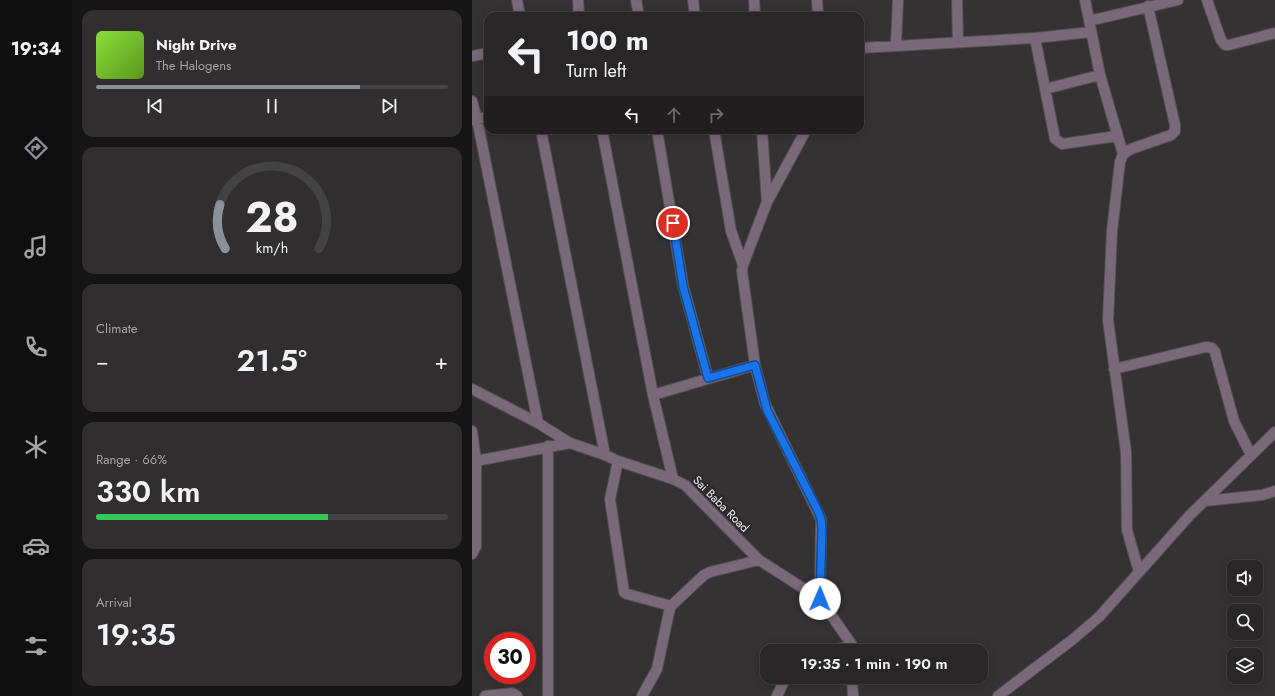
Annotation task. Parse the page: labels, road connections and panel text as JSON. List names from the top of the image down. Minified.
{"streets":{"street":["Sai Baba Road"]},"page":{"tabs":"19:34","turn":["100 m","Turn left"],"song":["Night Drive","The Halogens"],"tile":["Climate",["Range · 66%","330 km"],["Arrival","19:35"]],"heat":["−","21.5°","+"],"limit":"30","trip":"19:35 · 1 min · 190 m","gauge":["28","km/h"]}}
